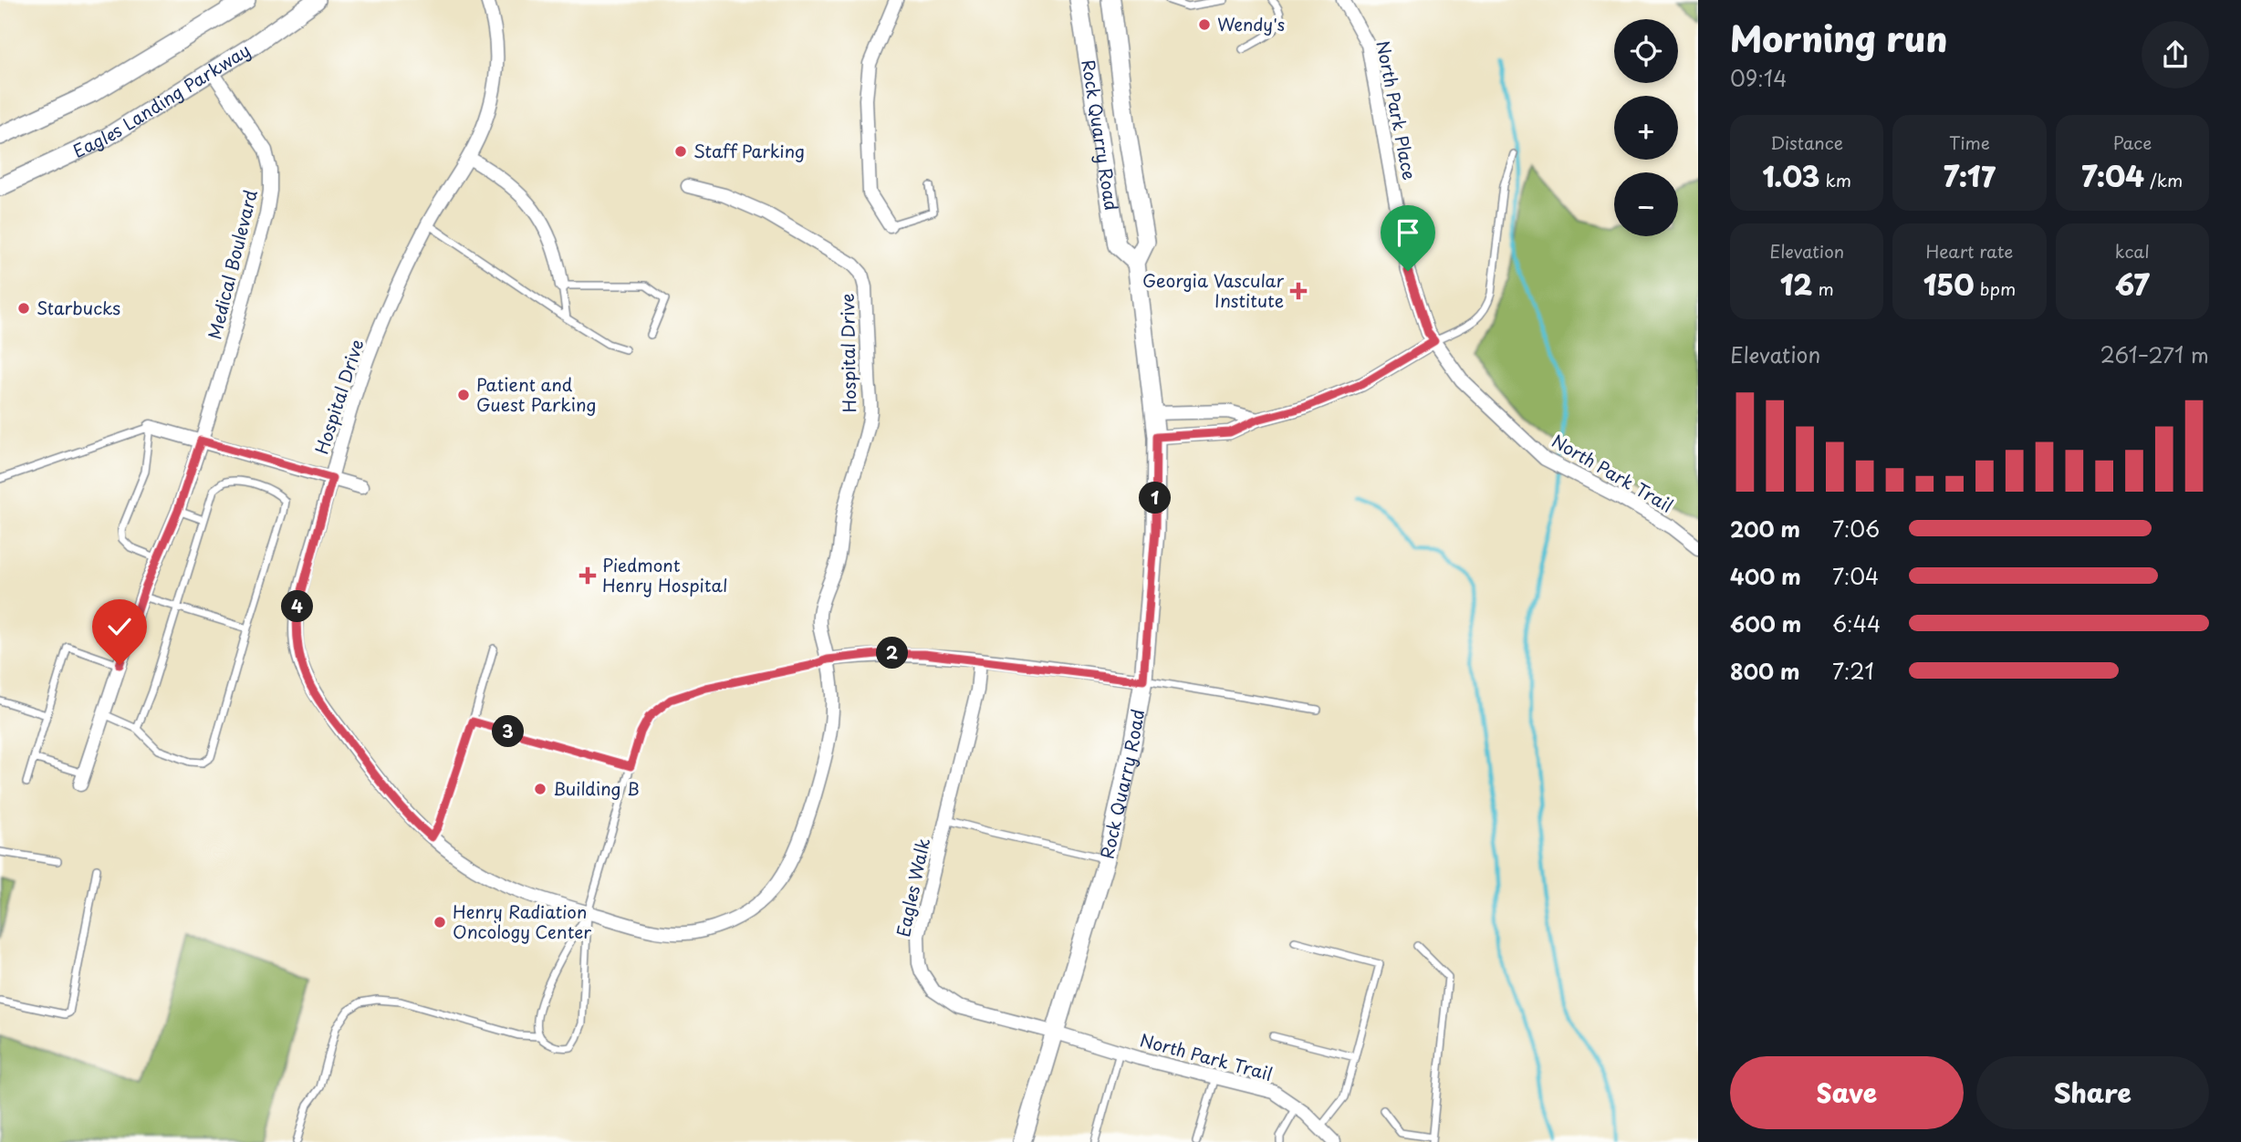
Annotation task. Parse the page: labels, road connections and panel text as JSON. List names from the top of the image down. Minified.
{"streets":{"street":["Eagles Landing Parkway","North Park Place","Rock Quarry Road","Medical Boulevard","Hospital Drive","North Park Trail","Eagles Walk"]},"crossings":[["Eagles Landing Parkway","Medical Boulevard"],["North Park Place","North Park Trail"],["Rock Quarry Road","North Park Trail"],["Rock Quarry Road","Eagles Walk"],["North Park Trail","Eagles Walk"]],"places":{"other":["Wendy's","Staff Parking","Starbucks","Patient and Guest Parking","Building B","Henry Radiation Oncology Center"],"health":["Georgia Vascular Institute","Piedmont Henry Hospital"]},"page":{"heading":["Morning run","09:14"],"map_buttons":["+","−"],"stats":[["Distance","1.03 km"],["Time","7:17"],["Pace","7:04 /km"],["Elevation","12 m"],["Heart rate","150 bpm"],["kcal","67"]],"chart":["Elevation","261–271 m"],"pins":["1","4","2","3"],"list":[{"name":"200 m","note":"7:06"},{"name":"400 m","note":"7:04"},{"name":"600 m","note":"6:44"},{"name":"800 m","note":"7:21"}],"buttons":["Save","Share"]}}
